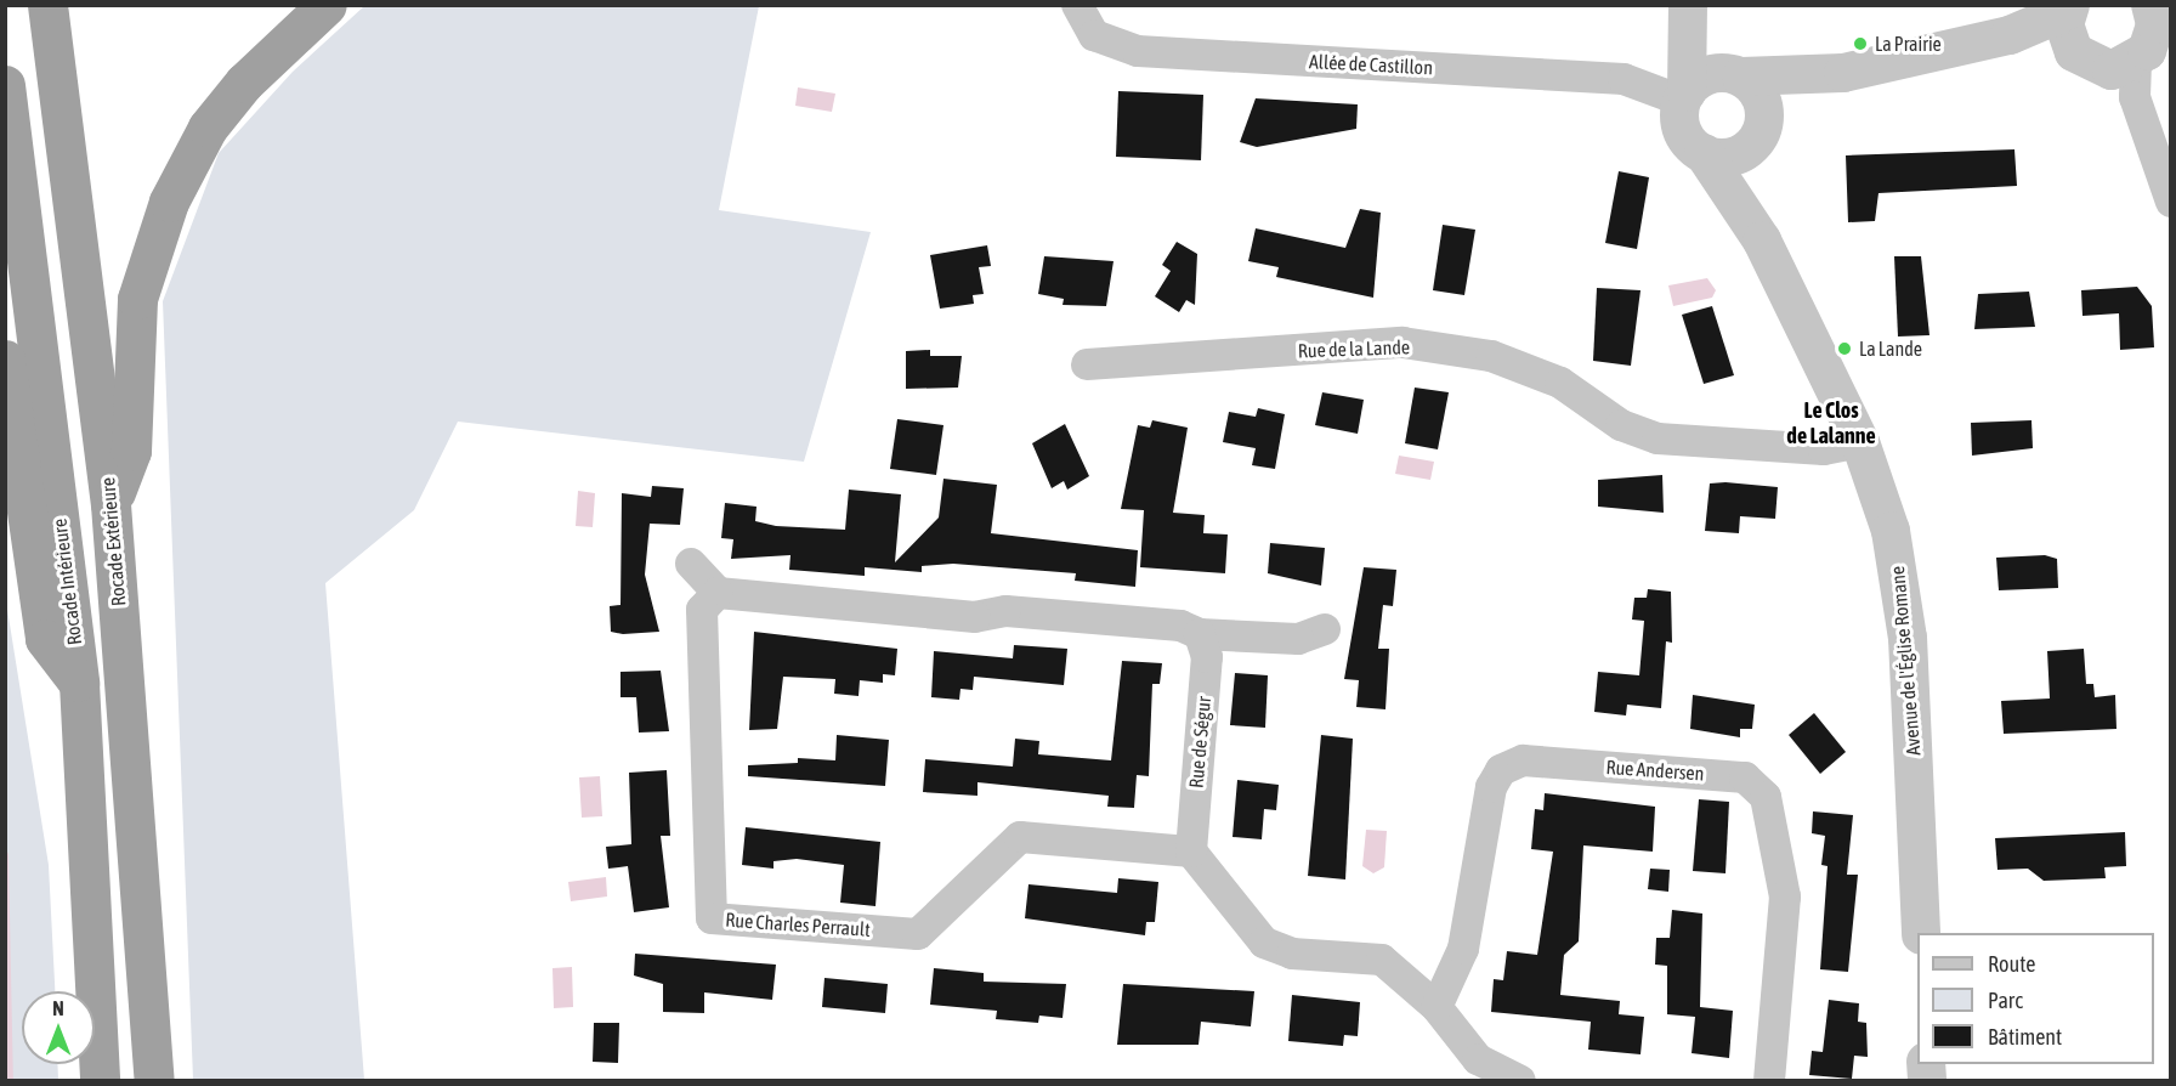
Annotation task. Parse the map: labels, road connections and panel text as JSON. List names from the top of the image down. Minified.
{"streets":{"highway":["Rocade Extérieure","Rocade Intérieure"],"street":["Allée de Castillon","Rue de la Lande","Avenue de l'Église Romane","Rue de Ségur","Rue Andersen","Rue Charles Perrault"]},"crossings":[["Allée de Castillon","Avenue de l'Église Romane"],["Rue de la Lande","Avenue de l'Église Romane"],["Rue de Ségur","Rue Charles Perrault"]],"districts":["Le Clos de Lalanne"],"places":["La Prairie","La Lande"],"legend":["Route","Parc","Bâtiment"],"north":"top"}
